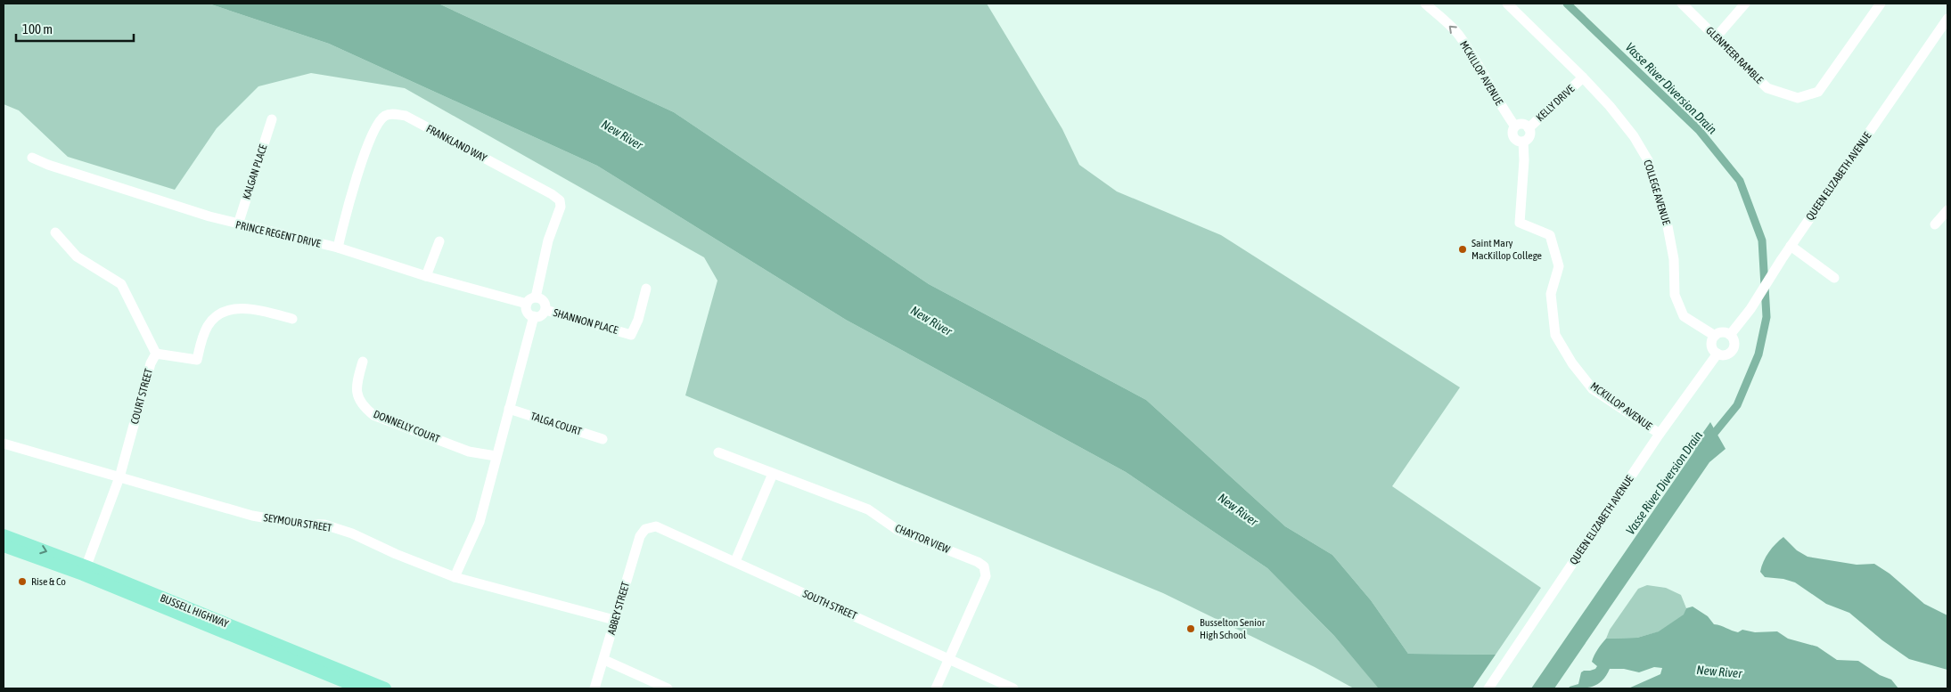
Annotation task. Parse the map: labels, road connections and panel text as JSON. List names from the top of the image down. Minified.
{"streets":{"main road":["BUSSELL HIGHWAY"],"street":["GLENMEER RAMBLE","MCKILLOP AVENUE","KELLY DRIVE","FRANKLAND WAY","KALGAN PLACE","QUEEN ELIZABETH AVENUE","COLLEGE AVENUE","PRINCE REGENT DRIVE","SHANNON PLACE","COURT STREET","TALGA COURT","DONNELLY COURT","SEYMOUR STREET","CHAYTOR VIEW","SOUTH STREET","ABBEY STREET"]},"crossings":[["MCKILLOP AVENUE","KELLY DRIVE"],["MCKILLOP AVENUE","QUEEN ELIZABETH AVENUE"],["KELLY DRIVE","COLLEGE AVENUE"],["FRANKLAND WAY","PRINCE REGENT DRIVE"],["FRANKLAND WAY","SHANNON PLACE"],["KALGAN PLACE","PRINCE REGENT DRIVE"],["QUEEN ELIZABETH AVENUE","COLLEGE AVENUE"],["PRINCE REGENT DRIVE","SHANNON PLACE"],["COURT STREET","SEYMOUR STREET"],["COURT STREET","BUSSELL HIGHWAY"],["SEYMOUR STREET","ABBEY STREET"],["CHAYTOR VIEW","SOUTH STREET"],["SOUTH STREET","ABBEY STREET"]],"water":["Vasse River Diversion Drain","New River"],"places":["Saint Mary MacKillop College","Rise & Co","Busselton Senior High School"],"scale_bar":"100 m"}
